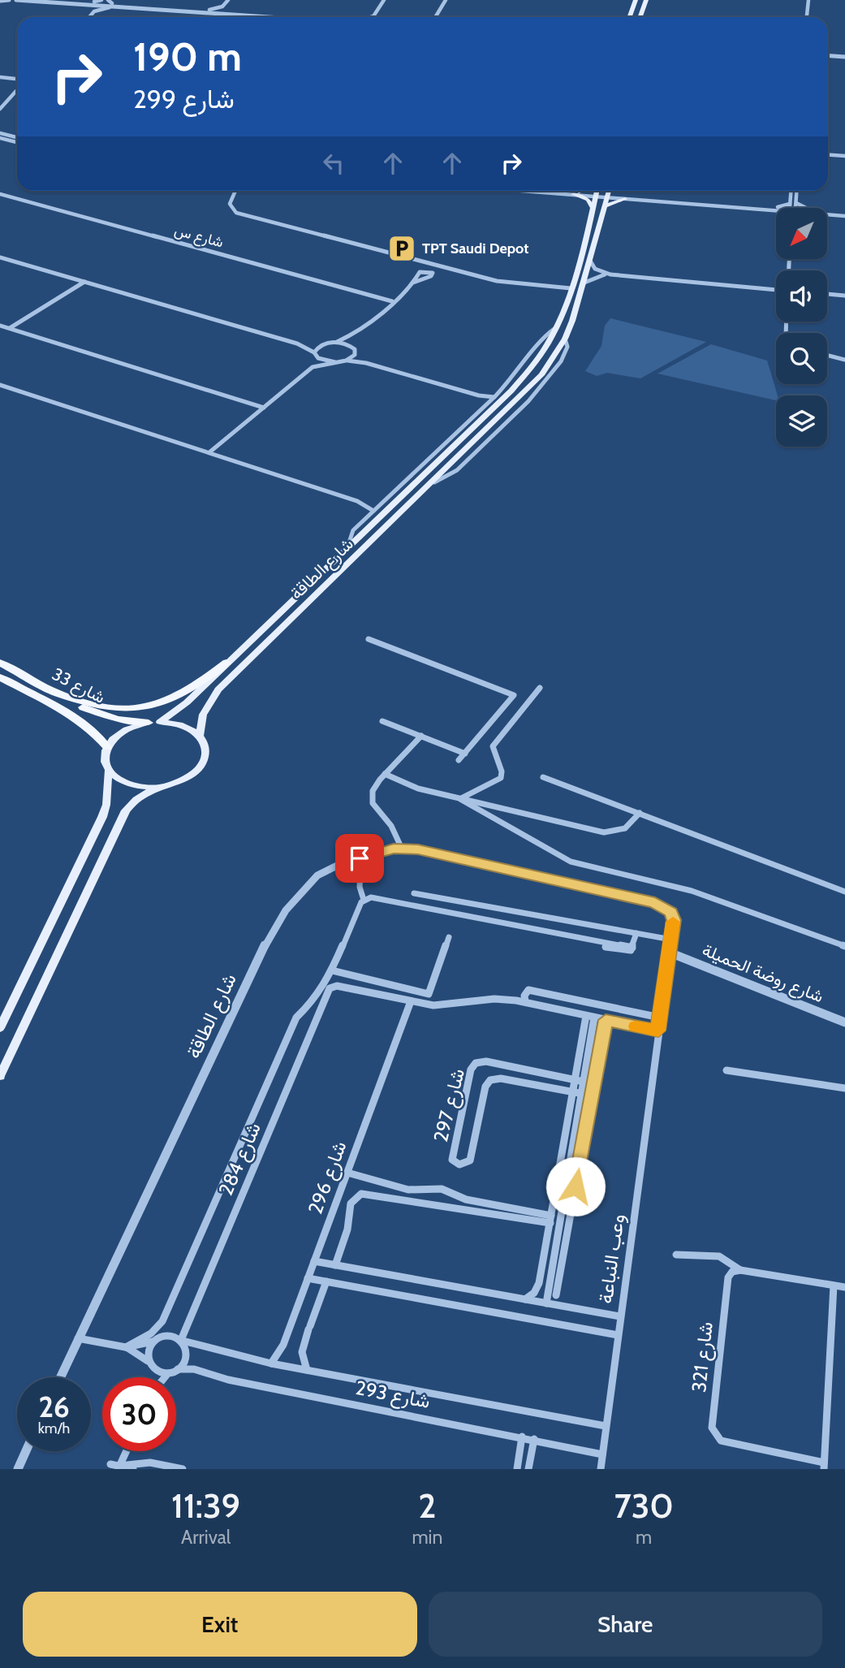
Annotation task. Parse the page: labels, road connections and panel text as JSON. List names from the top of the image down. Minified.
{"streets":{"highway":["شارع 33"],"main road":["شارع الطاقة"],"street":["شارع س","شارع روضة الحميلة","شارع 297","شارع 284","شارع 296","وعب النباعة","شارع 321","شارع 293"]},"crossings":[["شارع الطاقة","شارع 33"],["شارع روضة الحميلة","وعب النباعة"],["شارع 284","شارع 296"],["شارع 284","شارع 293"],["شارع 296","شارع 293"],["وعب النباعة","شارع 293"]],"places":{"parking":["TPT Saudi Depot"]},"north":"bottom left","page":{"turn":["190 m","شارع 299"],"speed":"26 km/h","limit":"30","eta":["11:39","Arrival","2","min","730","m"],"buttons":["Exit","Share"]}}
